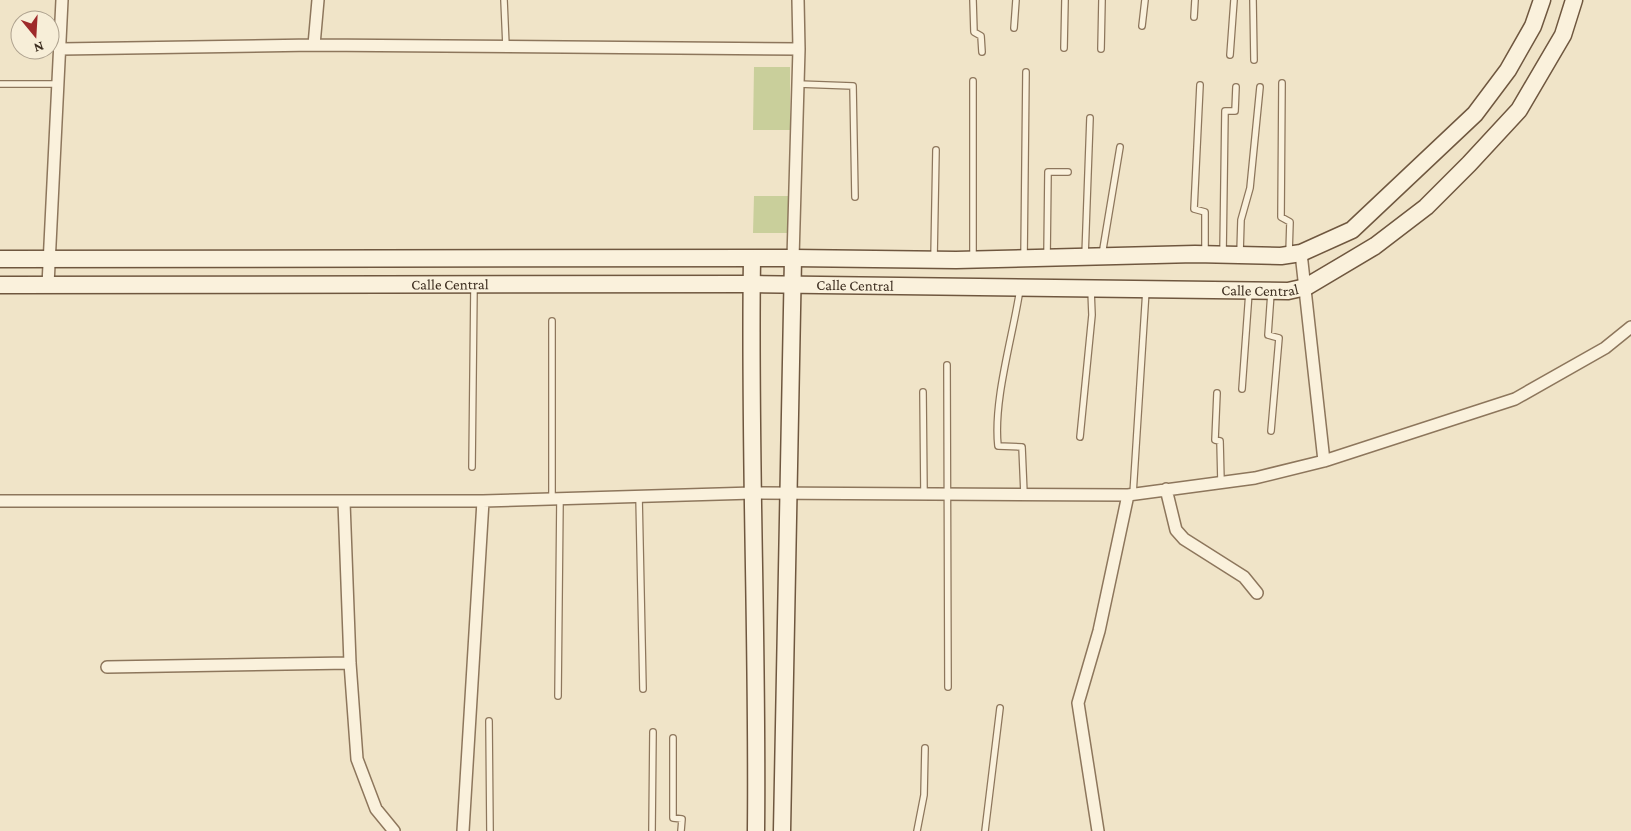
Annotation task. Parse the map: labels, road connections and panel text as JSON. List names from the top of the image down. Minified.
{"streets":{"street":["Calle Central"]},"north":"bottom"}
